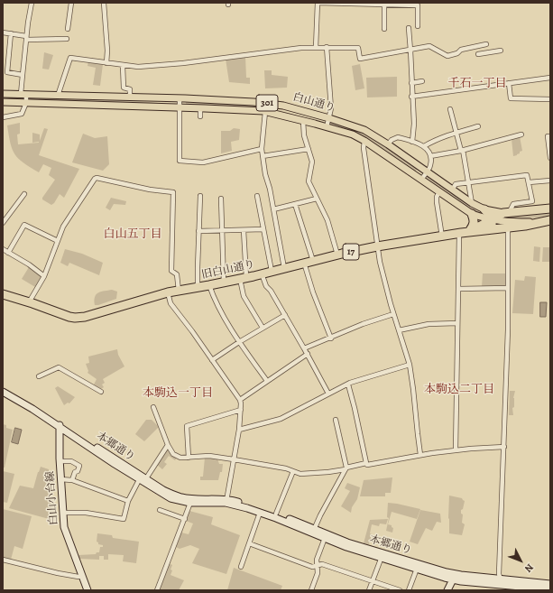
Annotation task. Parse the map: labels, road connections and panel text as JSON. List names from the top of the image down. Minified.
{"streets":{"highway":["白山通り","17","旧白山通り"],"main road":["301","本郷通り","白山小台線"]},"crossings":[["白山通り","17"],["17","旧白山通り"],["本郷通り","白山小台線"]],"districts":["千石一丁目","白山五丁目","本駒込二丁目","本駒込一丁目"],"north":"bottom right"}
